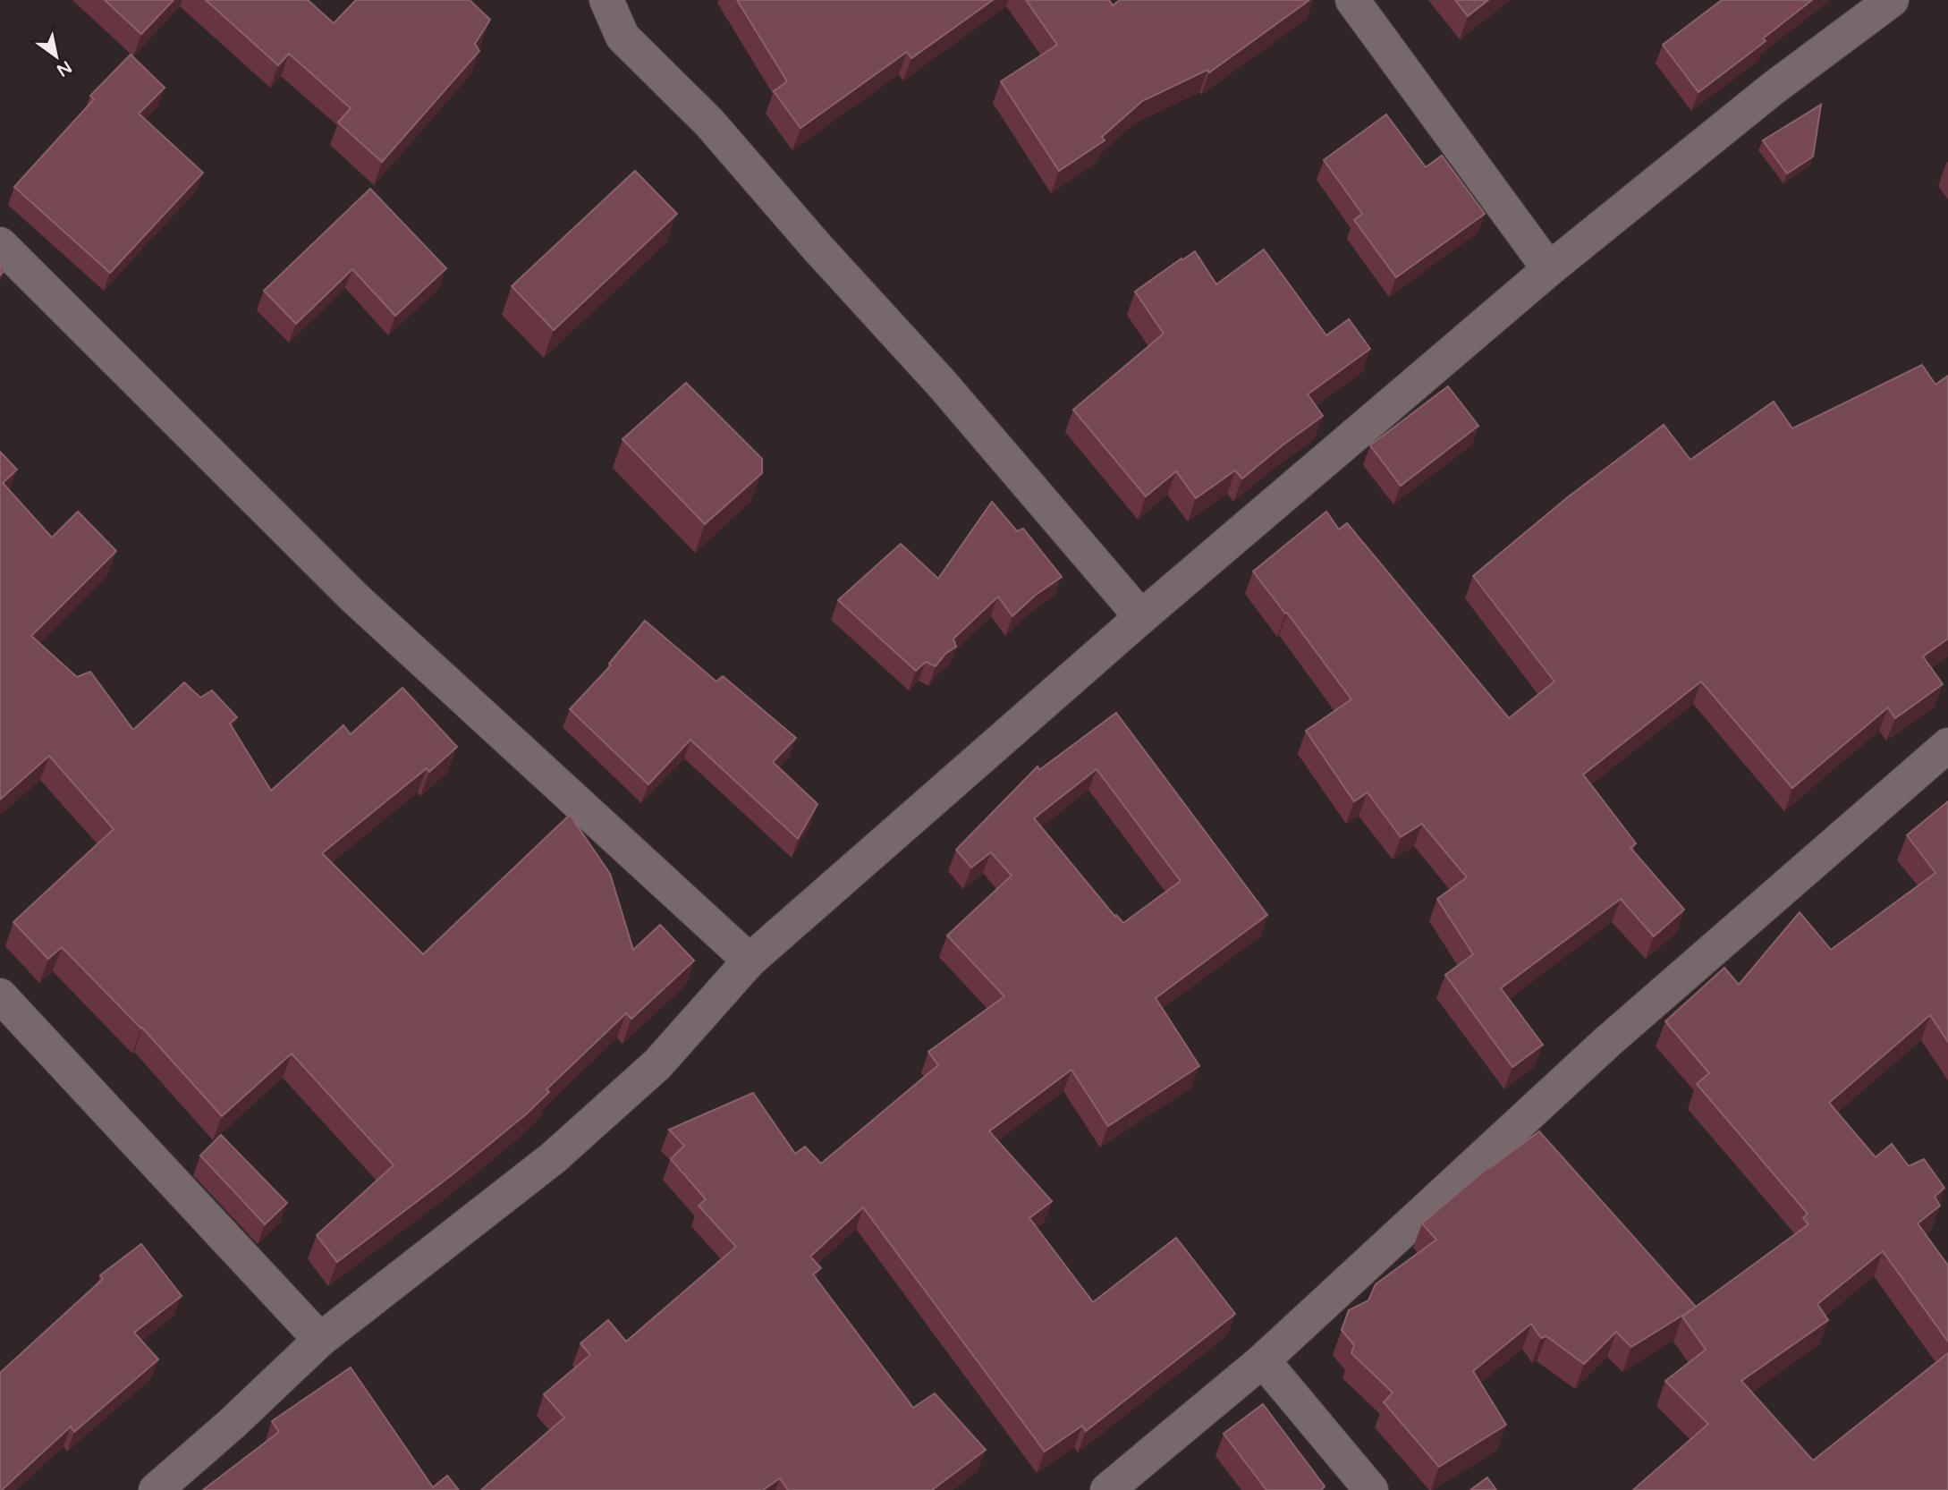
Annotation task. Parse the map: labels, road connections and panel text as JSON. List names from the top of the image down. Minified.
{"north":"bottom right"}
